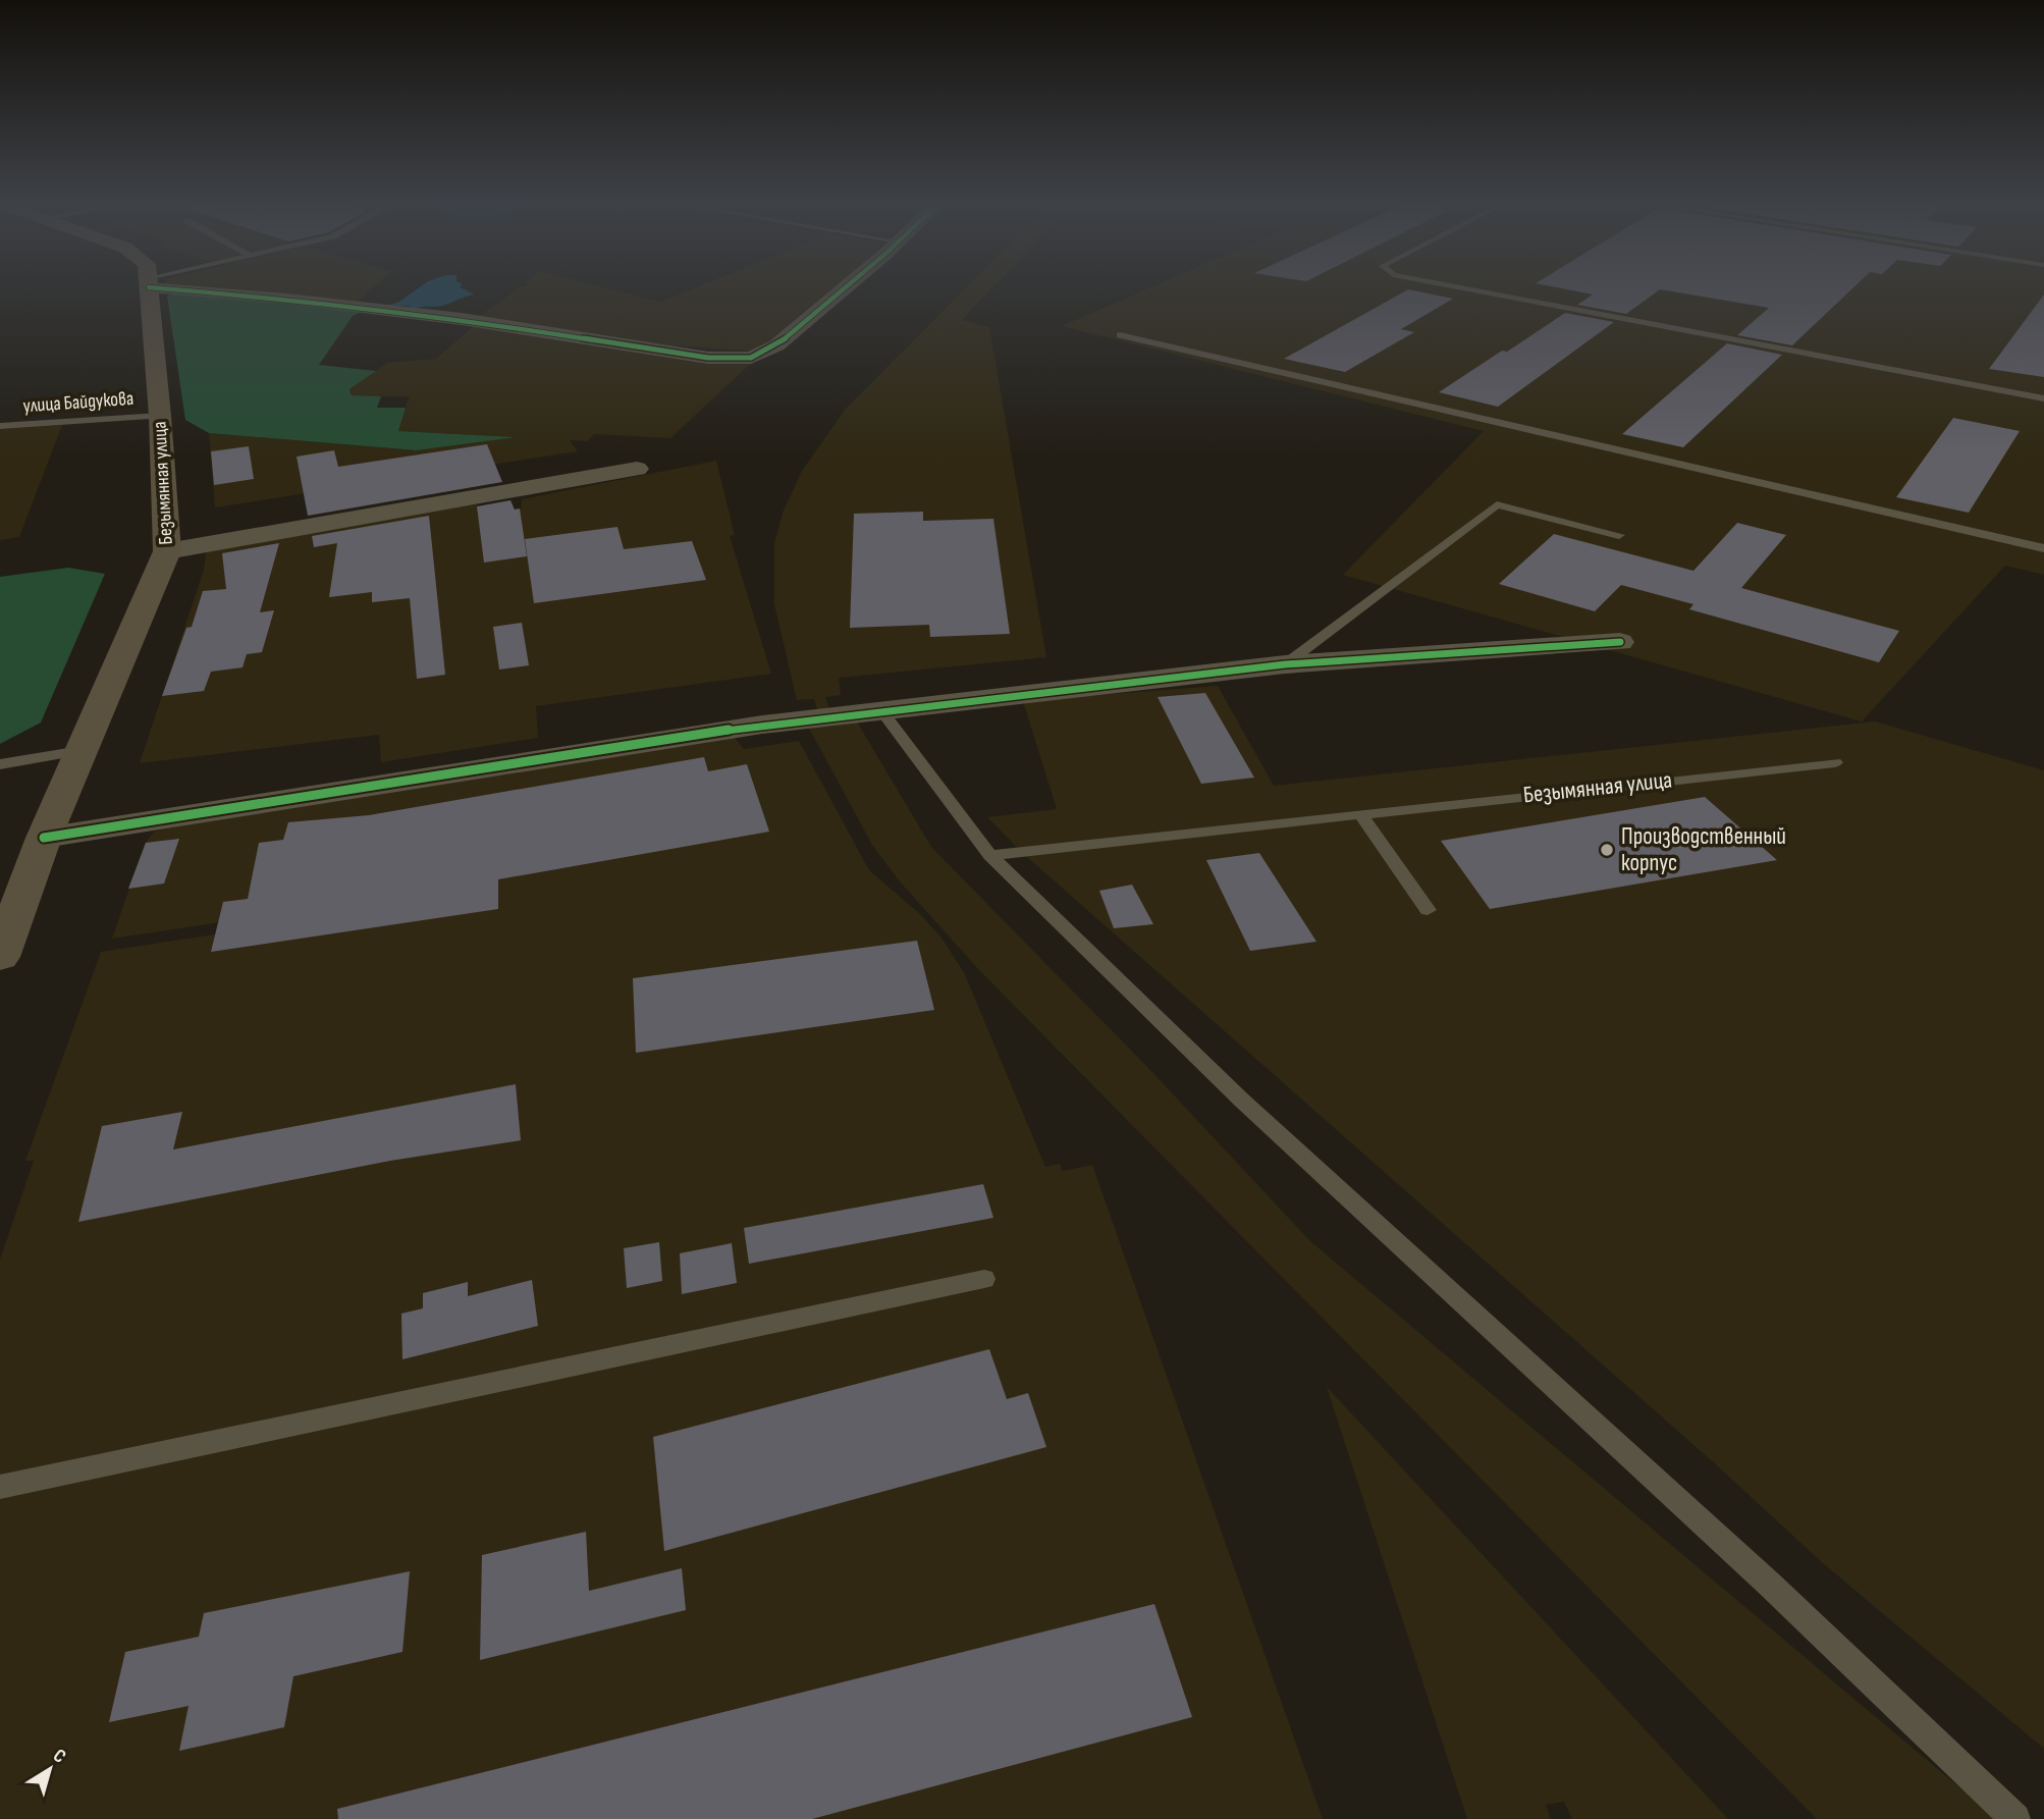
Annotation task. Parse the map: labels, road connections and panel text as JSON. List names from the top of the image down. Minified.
{"streets":{"main road":["Безымянная улица"],"lane":["улица Байдукова"]},"crossings":[["улица Байдукова","Безымянная улица"]],"places":["Производственный корпус"],"north":"top right"}
